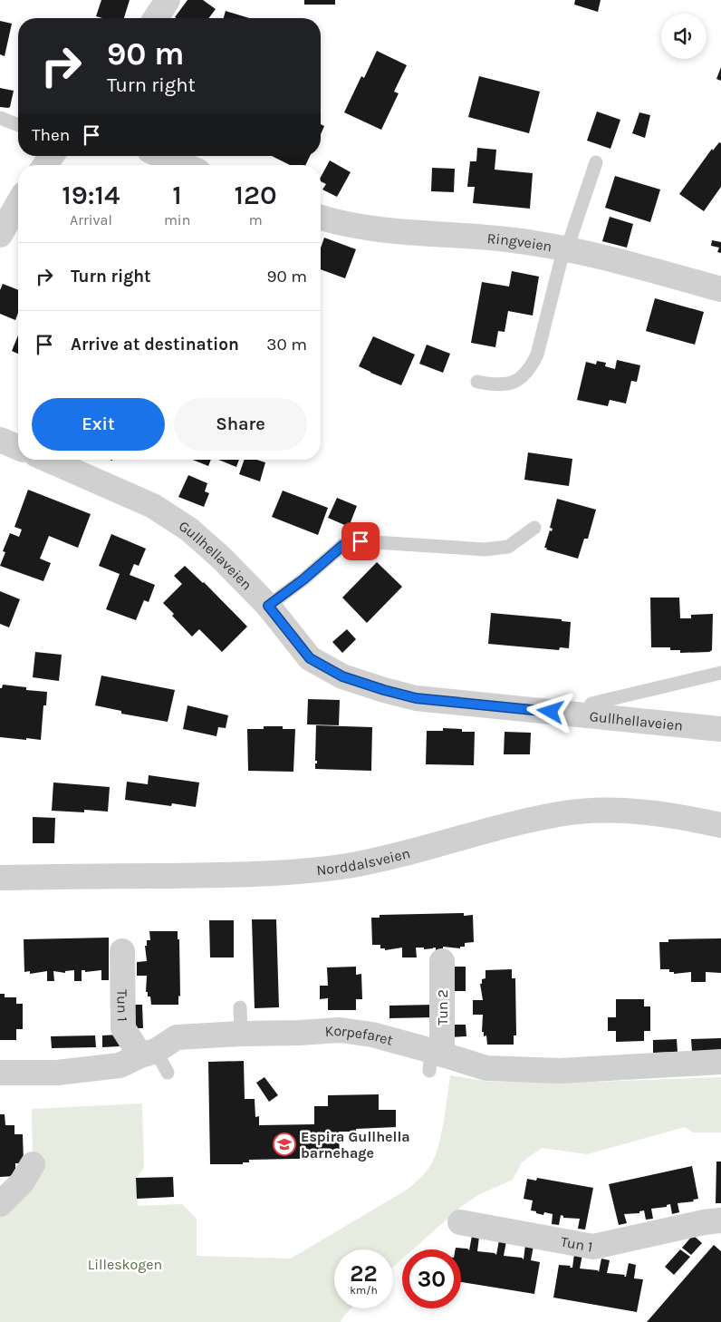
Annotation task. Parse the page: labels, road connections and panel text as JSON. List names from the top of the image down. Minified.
{"streets":{"street":["Ringveien","Gullhellaveien","Norddalsveien","Tun 1","Tun 2","Korpefaret"]},"crossings":[["Tun 1","Korpefaret"],["Tun 2","Korpefaret"]],"parks":["Lilleskogen"],"places":{"school or university":["Espira Gullhella barnehage"]},"page":{"turn":["90 m","Turn right"],"then":"Then","eta":["19:14","Arrival","1","min","120","m"],"list":[{"name":"Turn right","value":"90 m"},{"name":"Arrive at destination","value":"30 m"}],"buttons":["Exit","Share"],"speed":"22 km/h","limit":"30"}}
